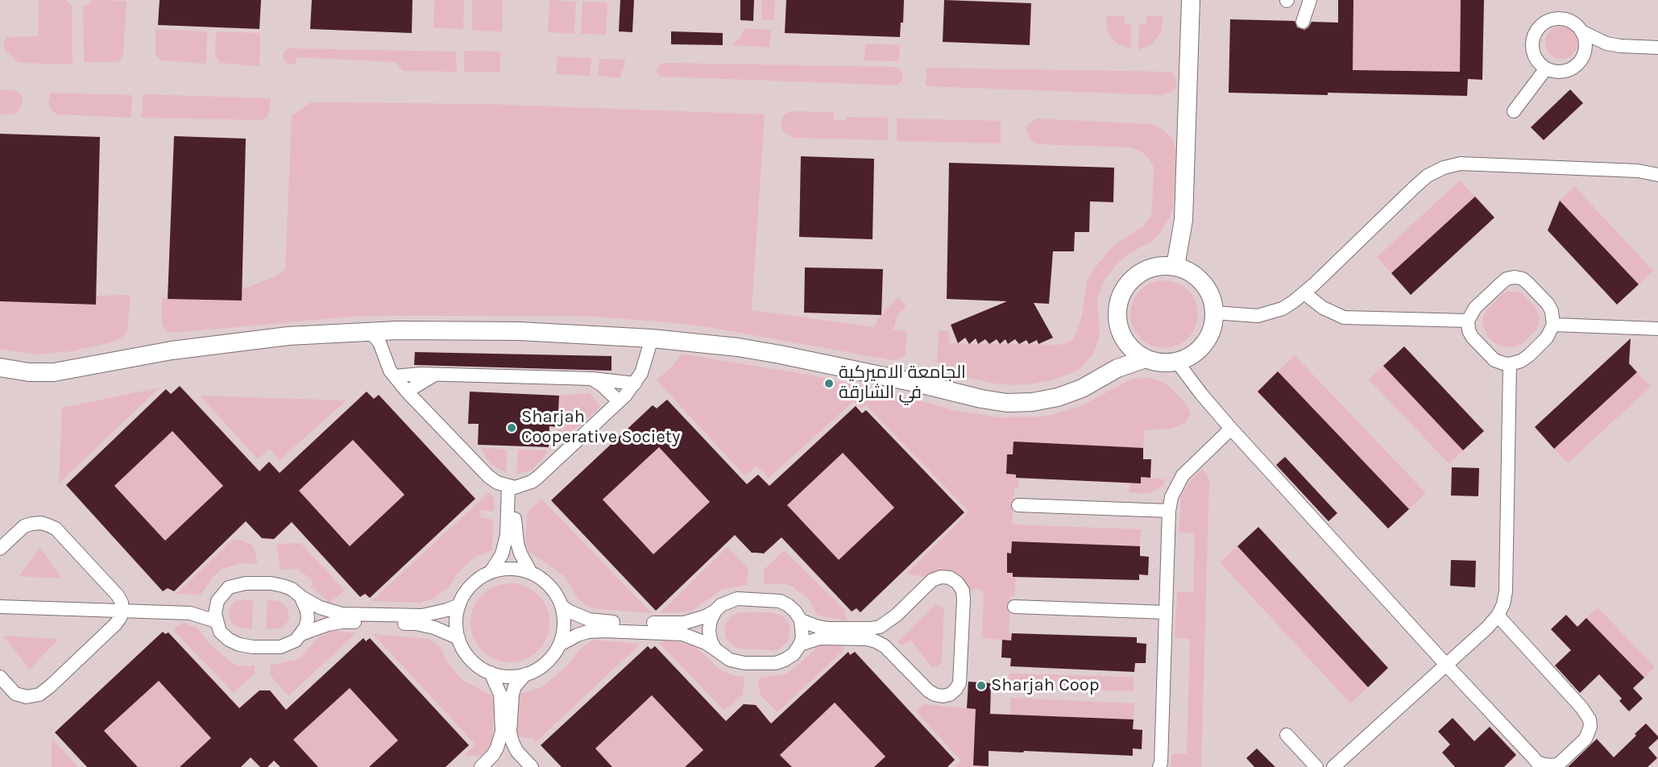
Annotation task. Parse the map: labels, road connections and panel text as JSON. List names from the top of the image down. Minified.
{"places":["الجامعة الاميركية في الشارقة","Sharjah Cooperative Society","Sharjah Coop"]}
